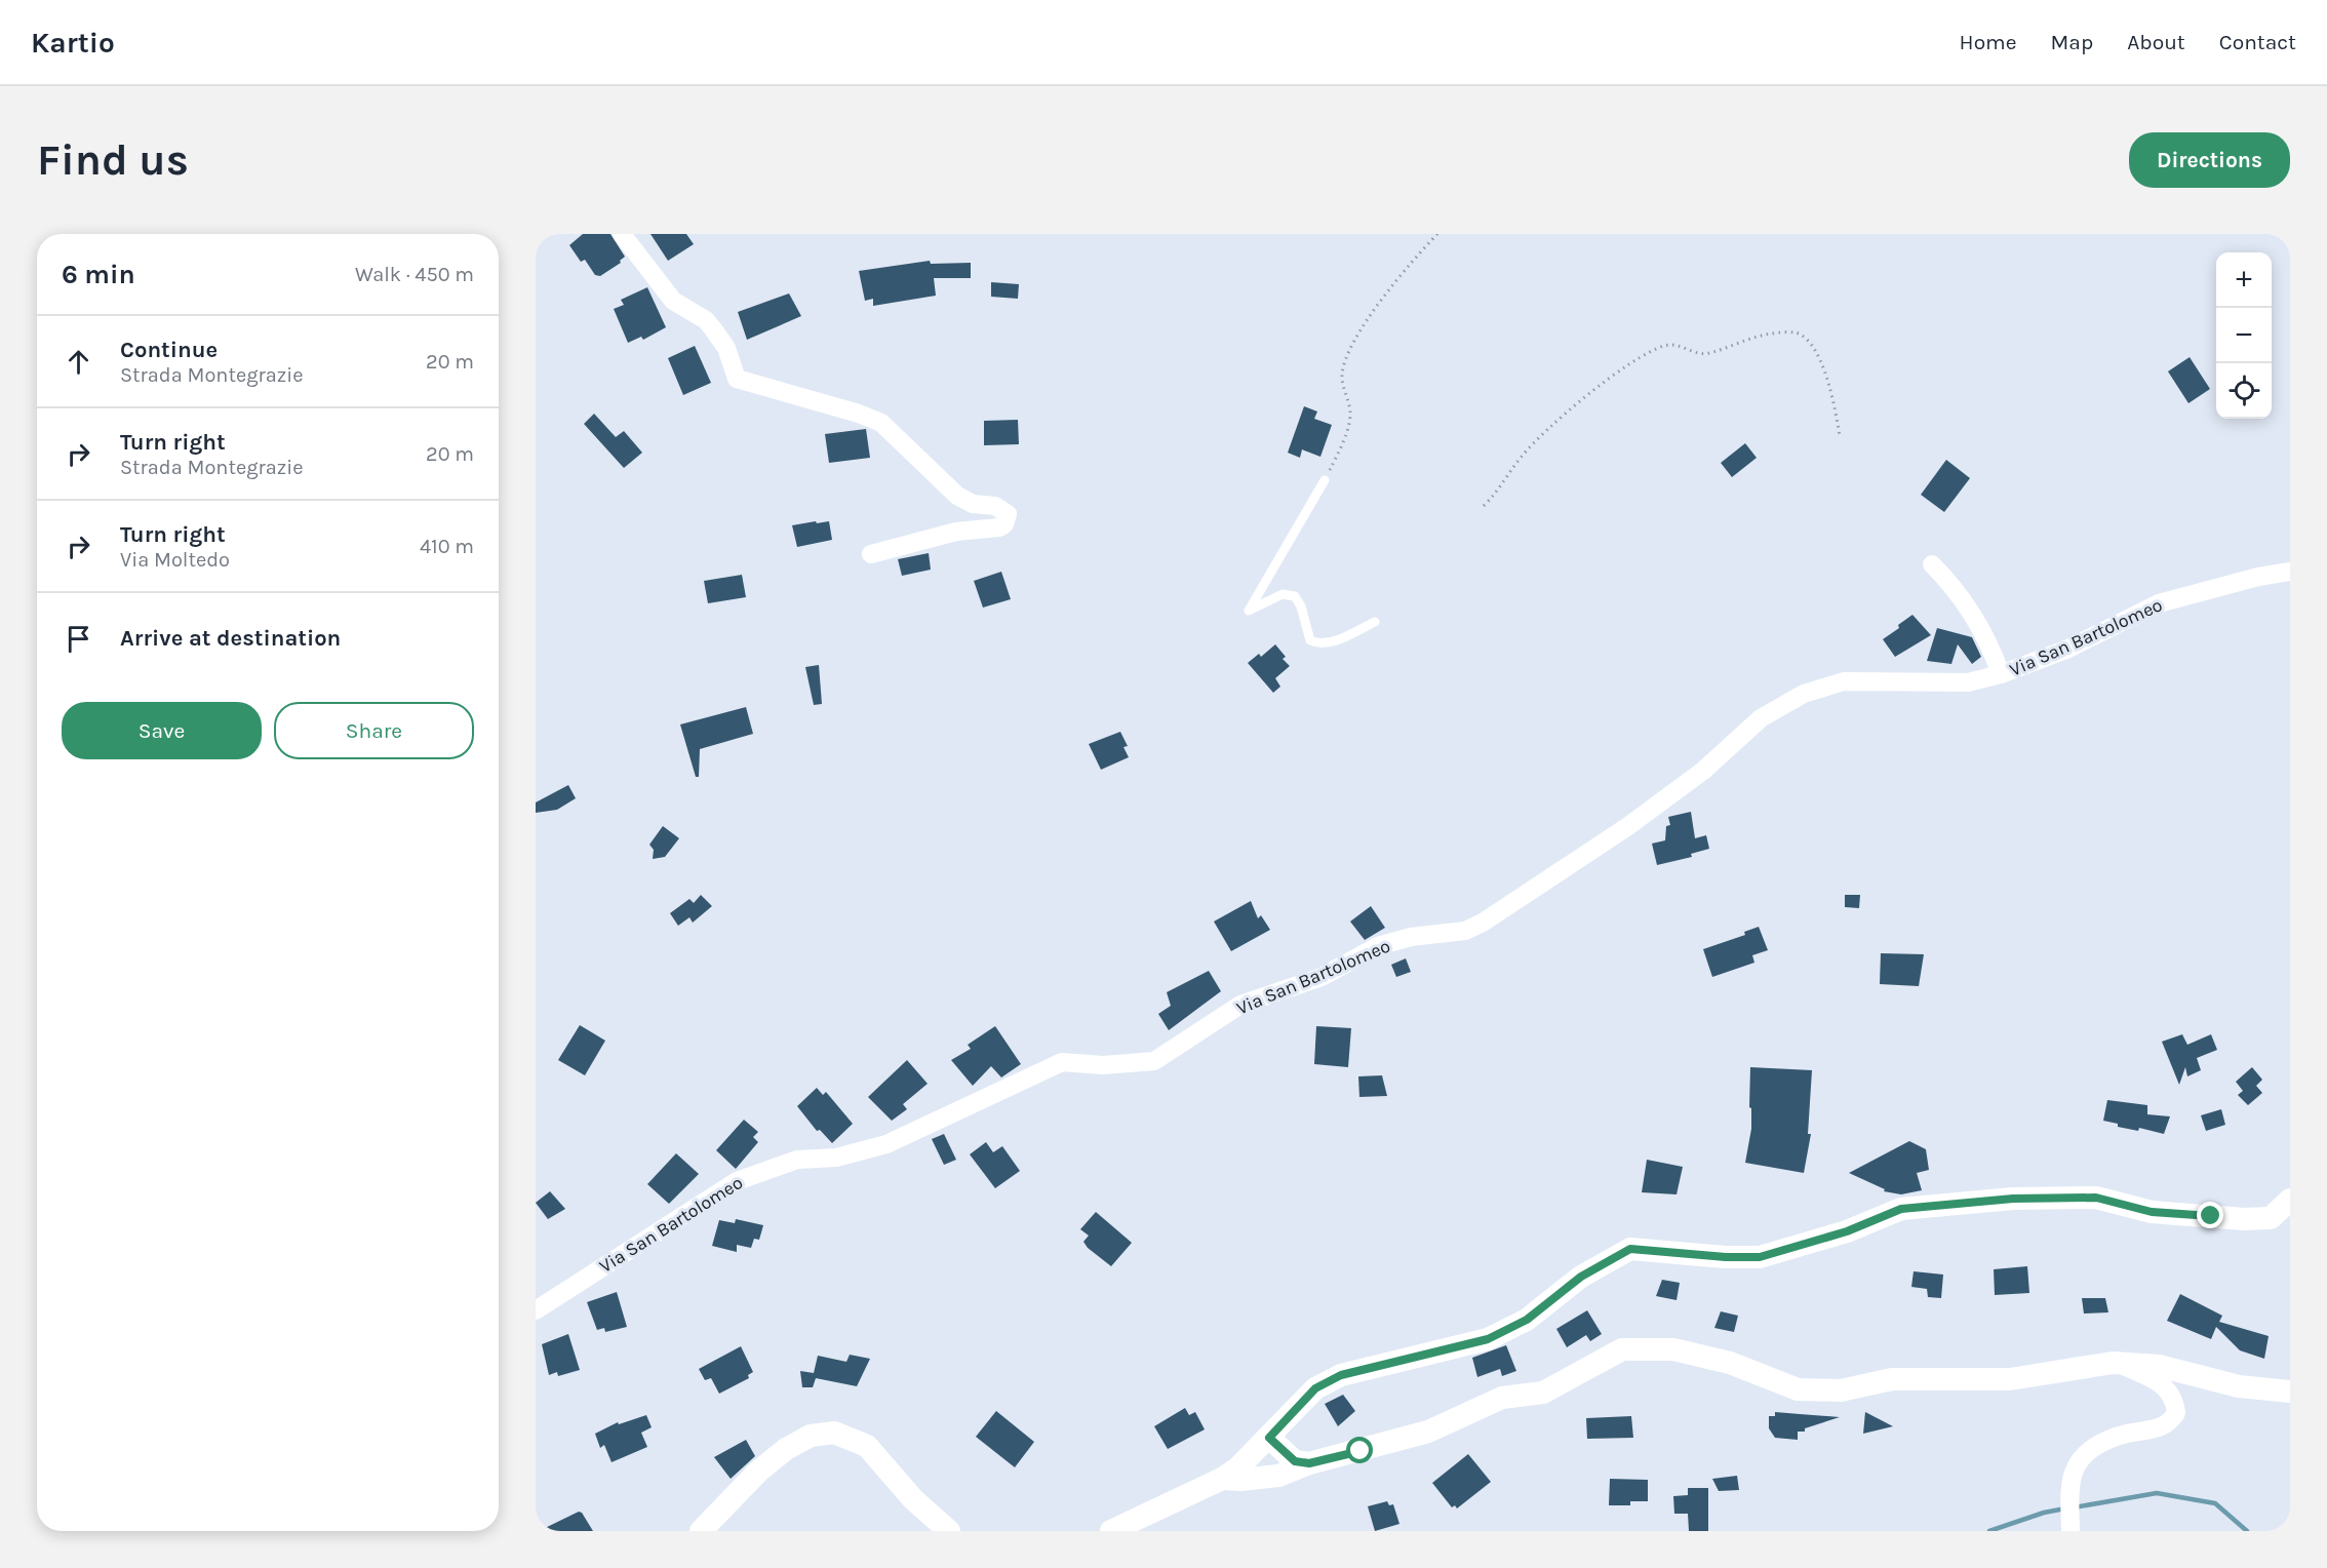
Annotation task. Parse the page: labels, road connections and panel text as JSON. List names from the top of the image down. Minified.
{"streets":{"street":["Via San Bartolomeo"]},"page":{"header":"Kartio","nav":["Home","Map","About","Contact"],"buttons":["Directions",["Save","Share"]],"title":"Find us","heading":["6 min","Walk · 450 m"],"map_buttons":["+","−"],"list":[["Continue","Strada Montegrazie","20 m"],["Turn right","Strada Montegrazie","20 m"],["Turn right","Via Moltedo","410 m"],"Arrive at destination"]}}
